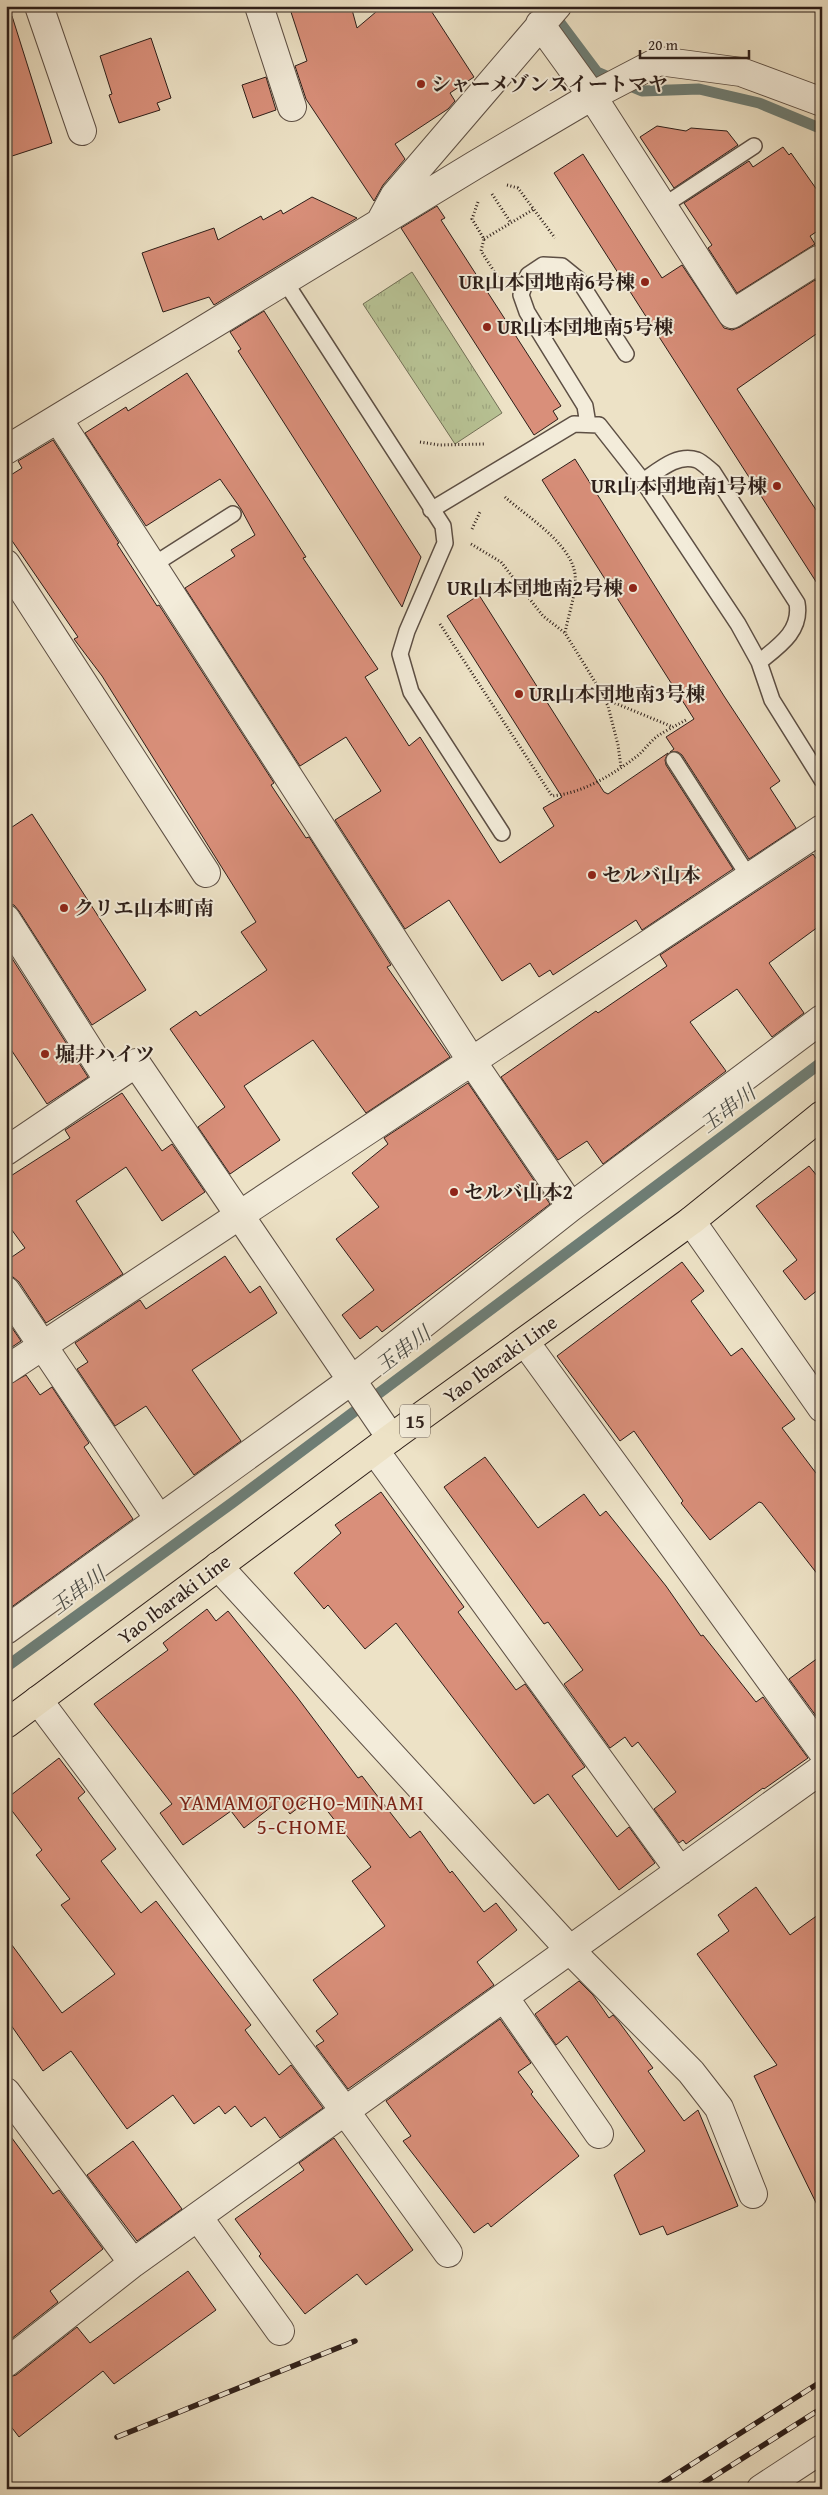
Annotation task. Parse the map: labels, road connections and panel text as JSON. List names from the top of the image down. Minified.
{"streets":{"main road":["Yao Ibaraki Line","15"]},"districts":["YAMAMOTOCHO-MINAMI 5-CHOME"],"water":["玉串川"],"places":["シャーメゾンスイートマヤ","UR山本団地南6号棟","UR山本団地南5号棟","UR山本団地南1号棟","UR山本団地南2号棟","UR山本団地南3号棟","セルバ山本","クリエ山本町南","堀井ハイツ","セルバ山本2"],"scale_bar":"20 m"}
